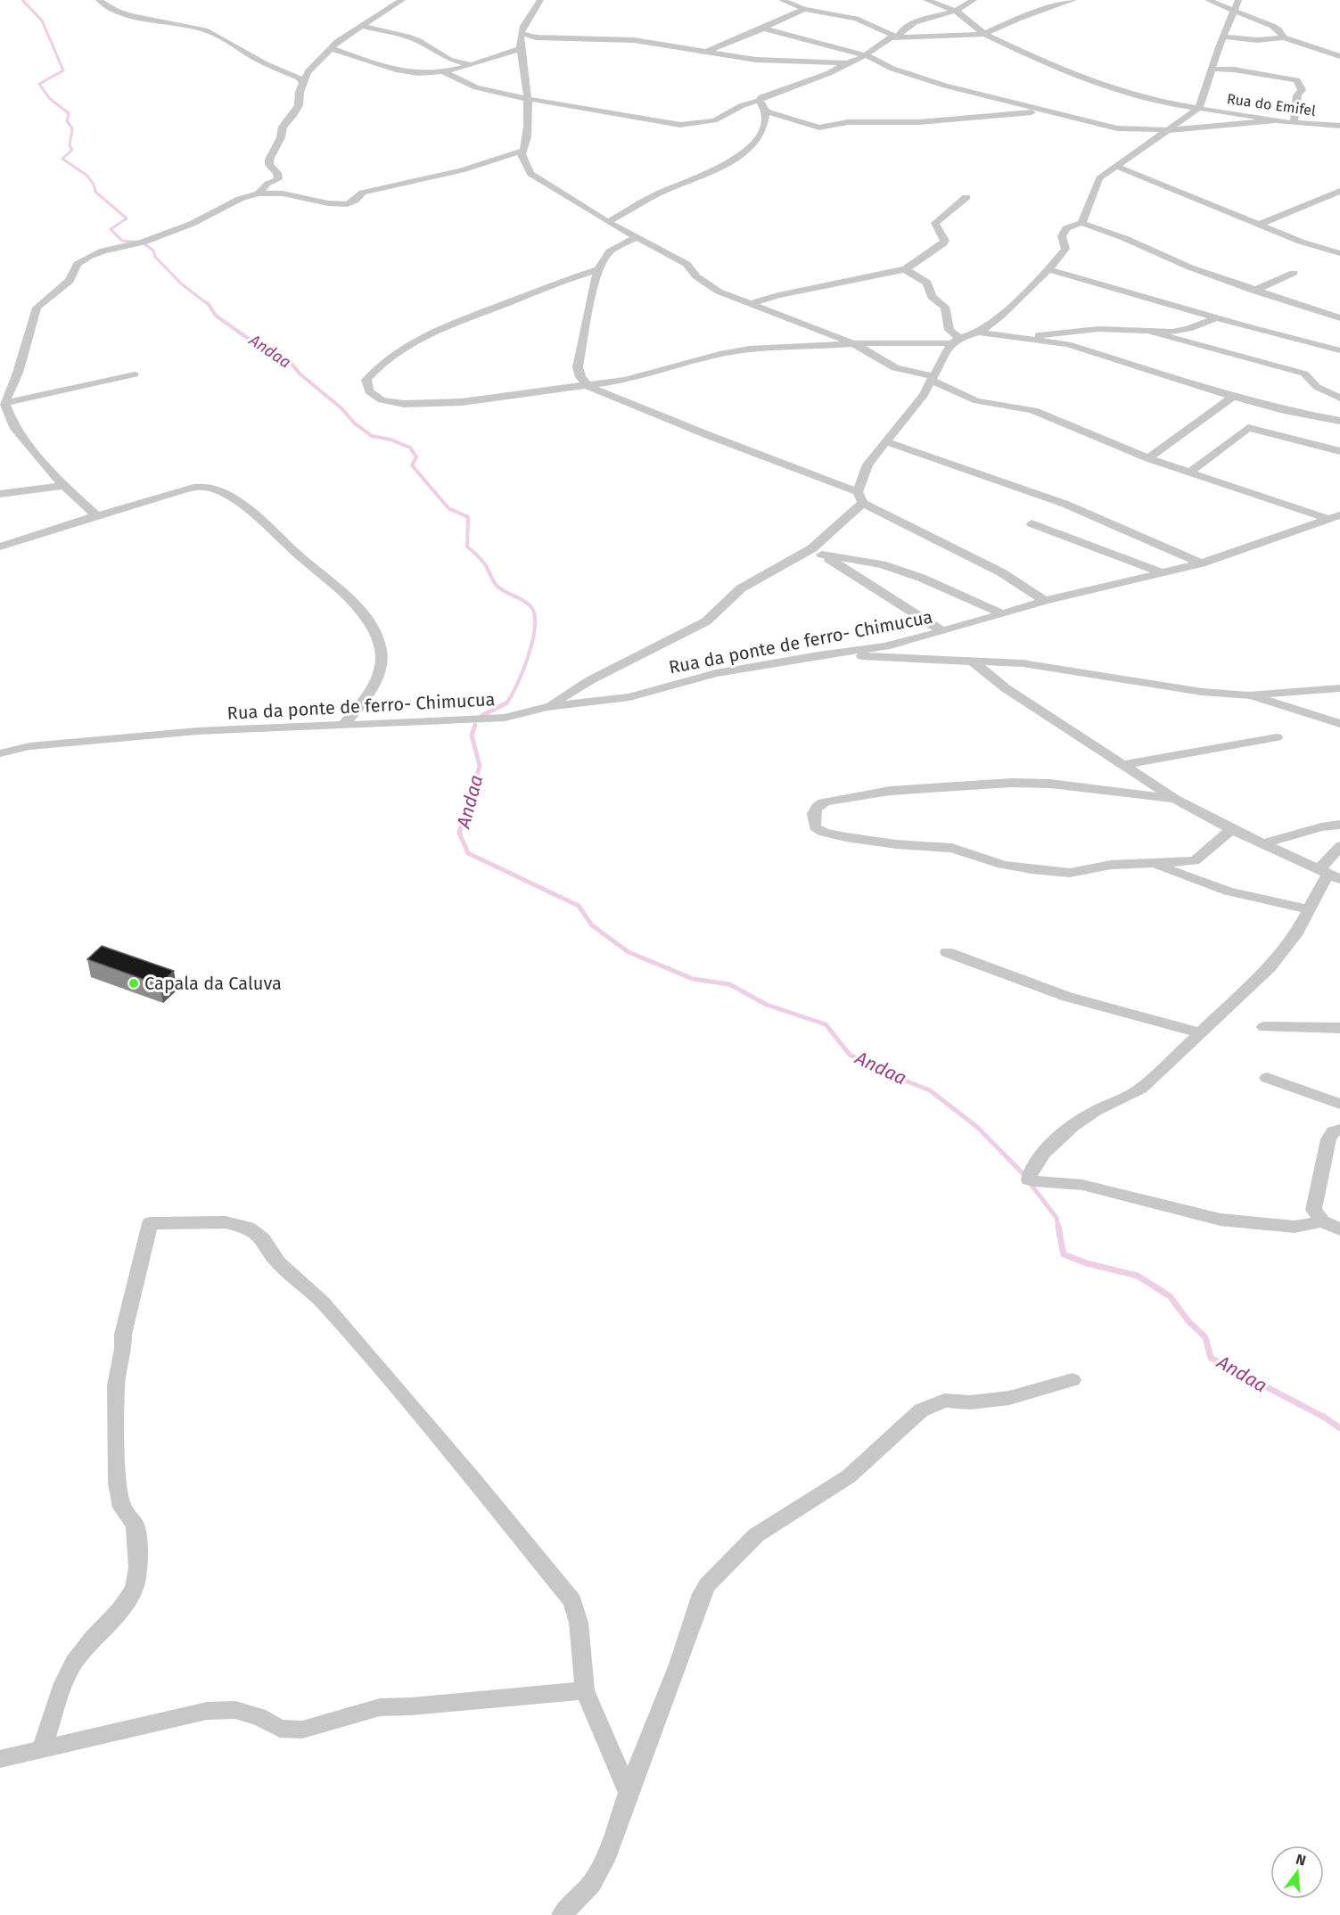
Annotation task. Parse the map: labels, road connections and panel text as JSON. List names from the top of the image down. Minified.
{"streets":{"street":["Rua do Emifel","Rua da ponte de ferro- Chimucua"]},"water":["Andaa"],"places":["Capala da Caluva"],"north":"top"}
